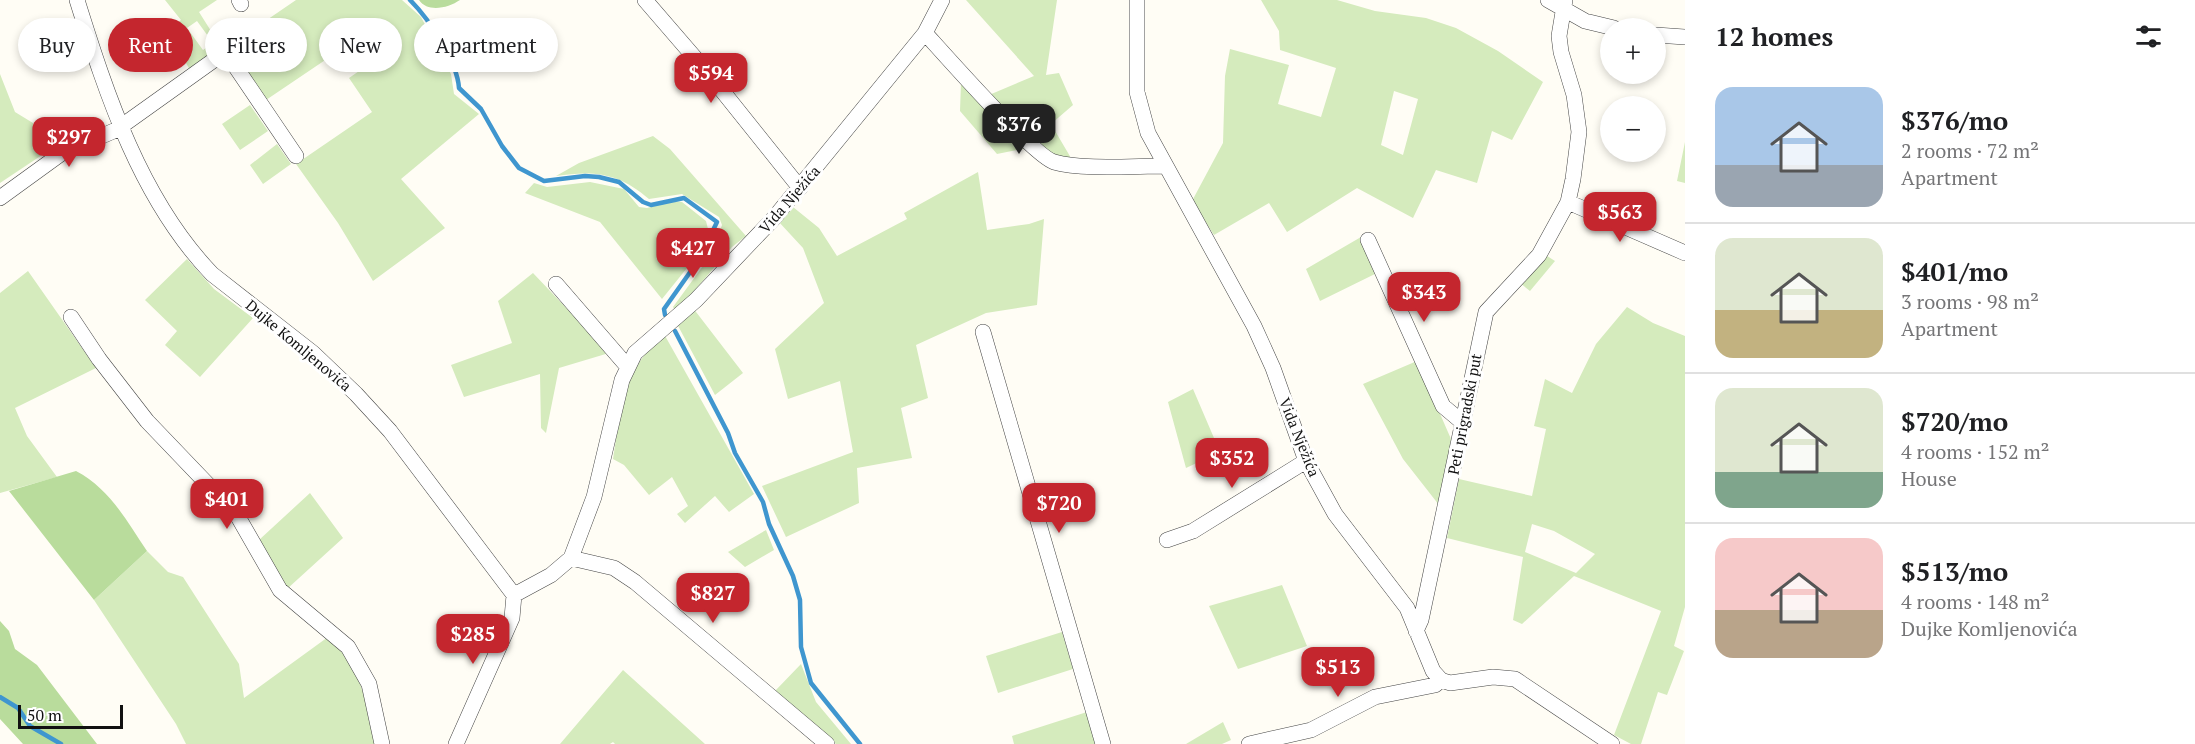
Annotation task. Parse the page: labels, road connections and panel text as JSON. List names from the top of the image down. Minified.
{"streets":{"street":["Vida Nježića","Dujke Komljenovića","Peti prigradski put"]},"crossings":[["Vida Nježića","Peti prigradski put"]],"scale_bar":"50 m","page":{"heading":"12 homes","map_buttons":["+","−"],"chip":["Buy","Rent","Filters","New","Apartment"],"price":["$594","$376","$297","$563","$427","$343","$352","$401","$720","$827","$285","$513"],"list":[{"name":"$376/mo","note":"2 rooms · 72 m² · Apartment"},{"name":"$401/mo","note":"3 rooms · 98 m² · Apartment"},{"name":"$720/mo","note":"4 rooms · 152 m² · House"},{"name":"$513/mo","note":"4 rooms · 148 m² · Dujke Komljenovića"}],"scale":"50 m"}}
